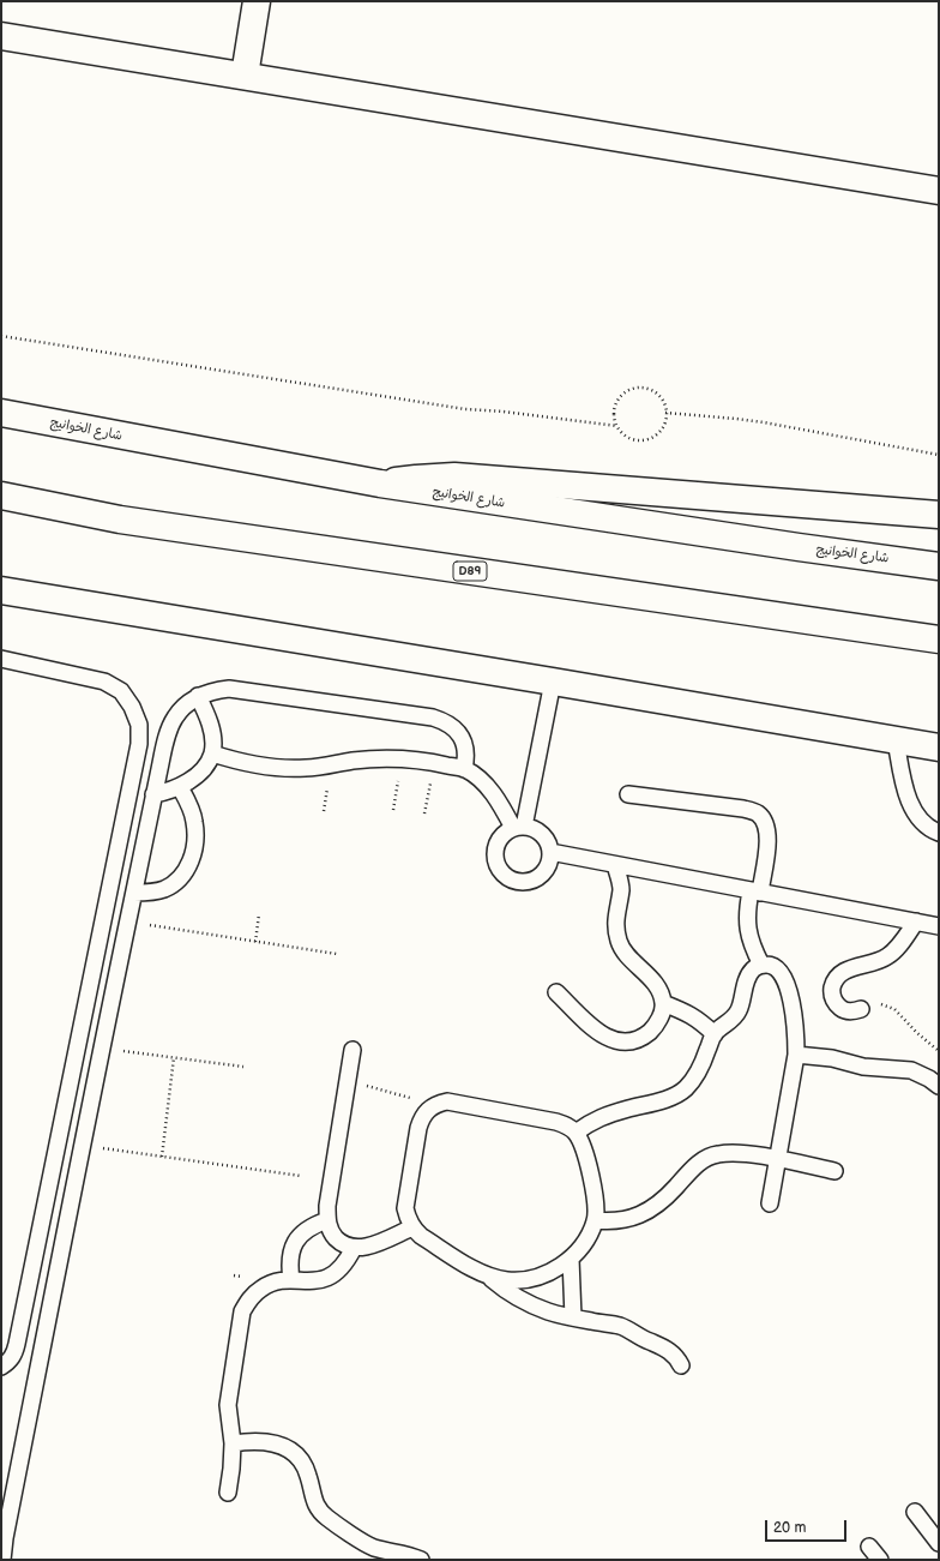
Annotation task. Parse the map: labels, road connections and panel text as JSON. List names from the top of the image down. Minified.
{"streets":{"main road":["شارع الخوانيج","D89"]},"scale_bar":"20 m"}
